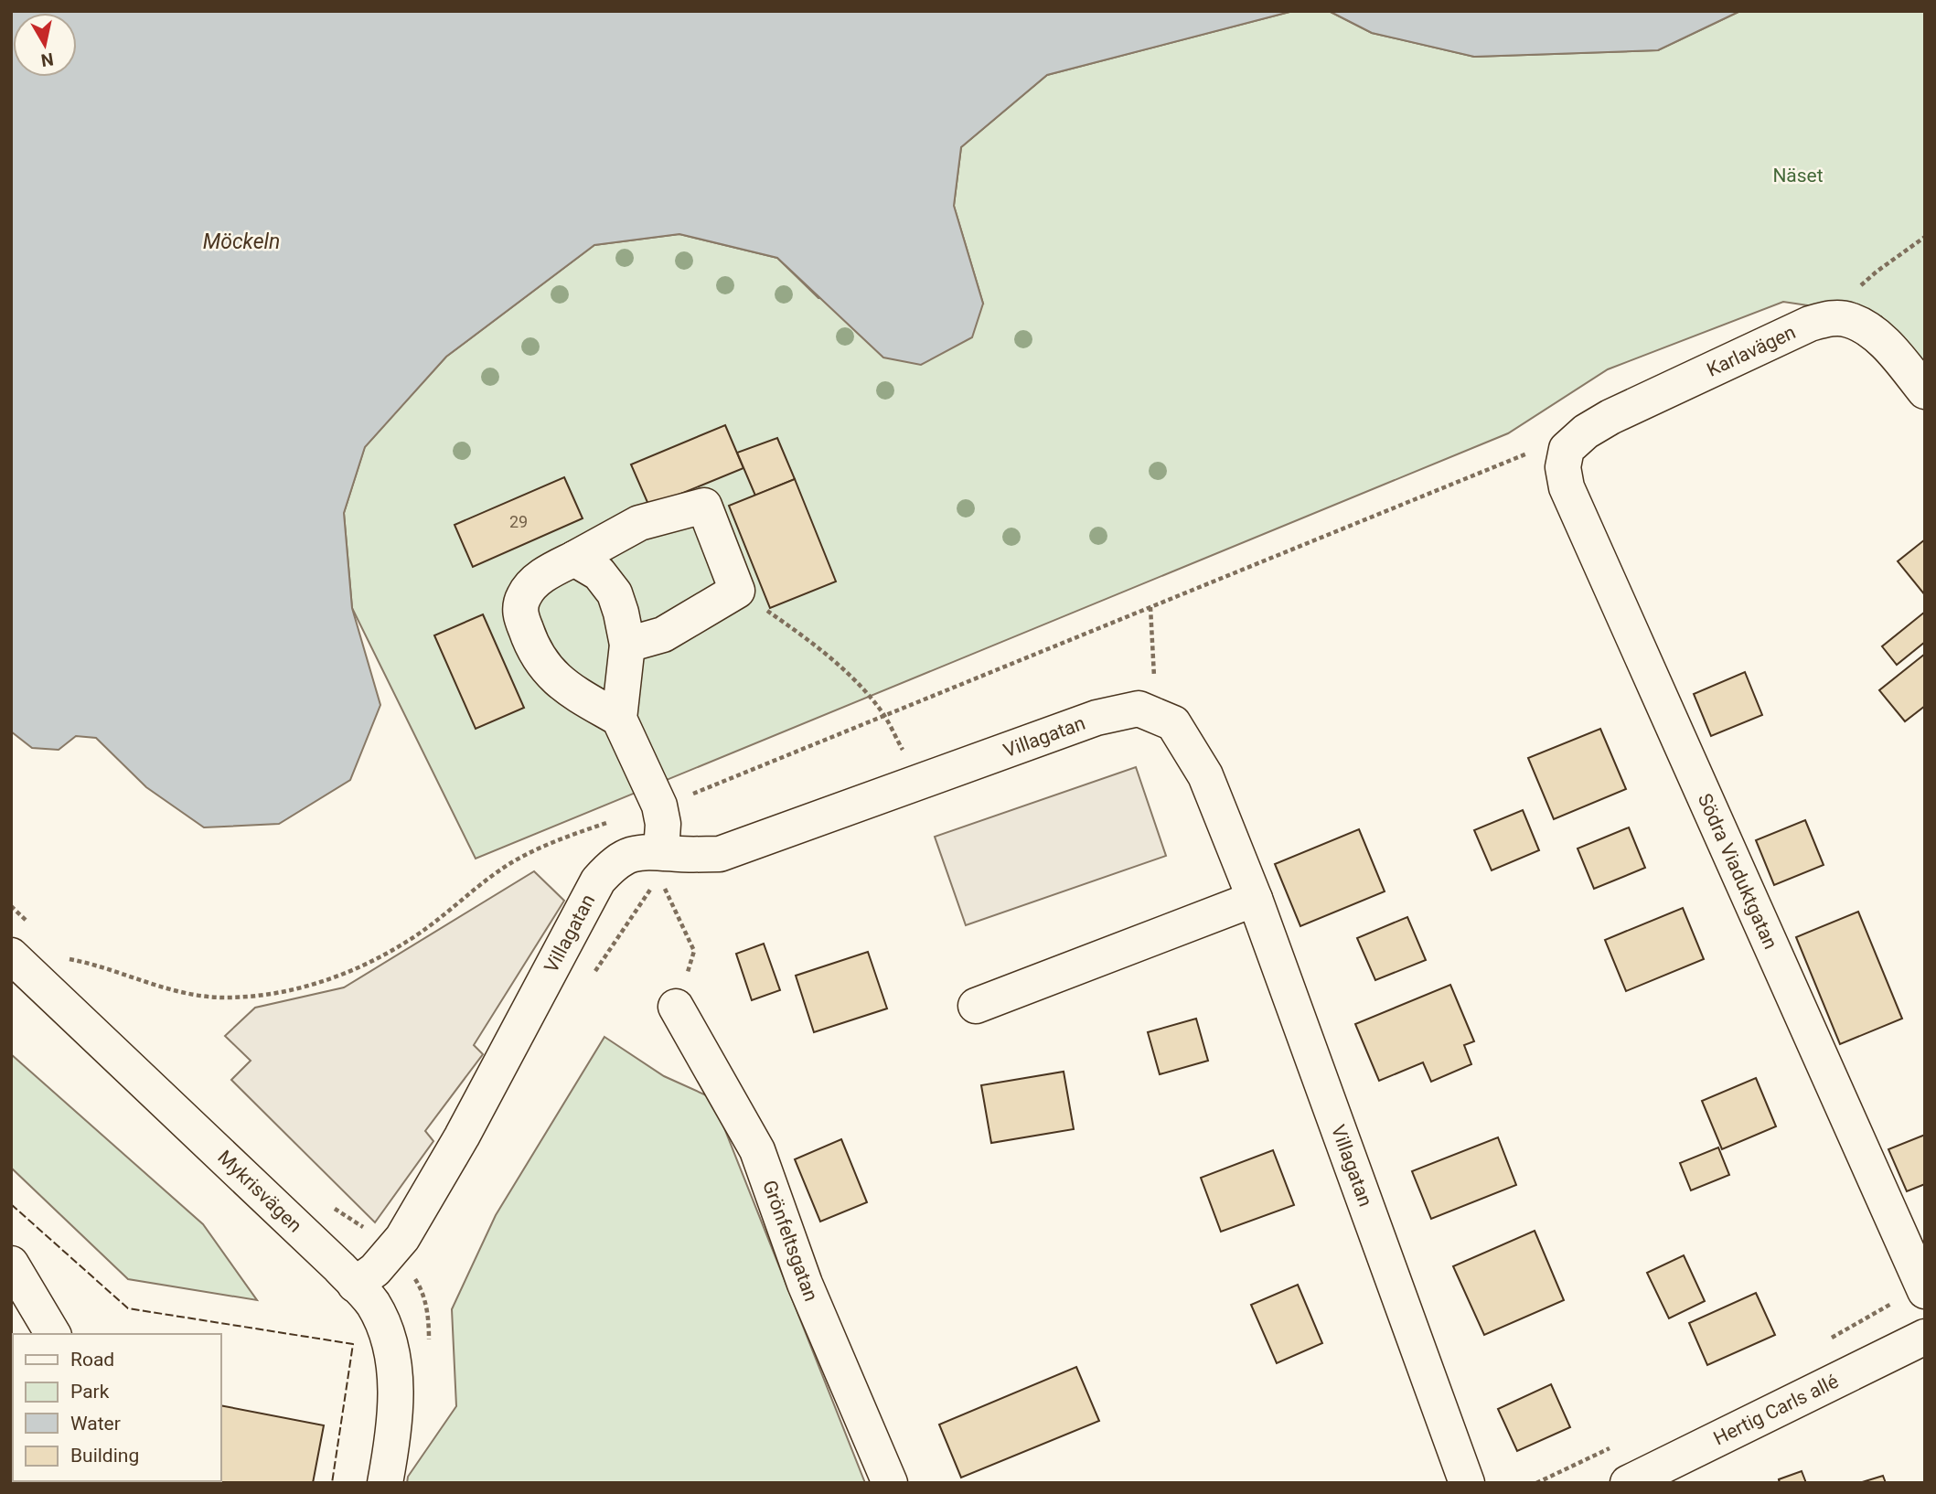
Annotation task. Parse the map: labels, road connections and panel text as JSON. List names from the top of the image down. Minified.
{"streets":{"street":["Karlavägen","Villagatan","Södra Viaduktgatan","Mykrisvägen","Grönfeltsgatan","Hertig Carls allé"]},"crossings":[["Karlavägen","Södra Viaduktgatan"],["Villagatan","Mykrisvägen"]],"water":["Möckeln"],"parks":["Näset"],"house_numbers":["29"],"legend":["Road","Park","Water","Building"],"north":"bottom"}
